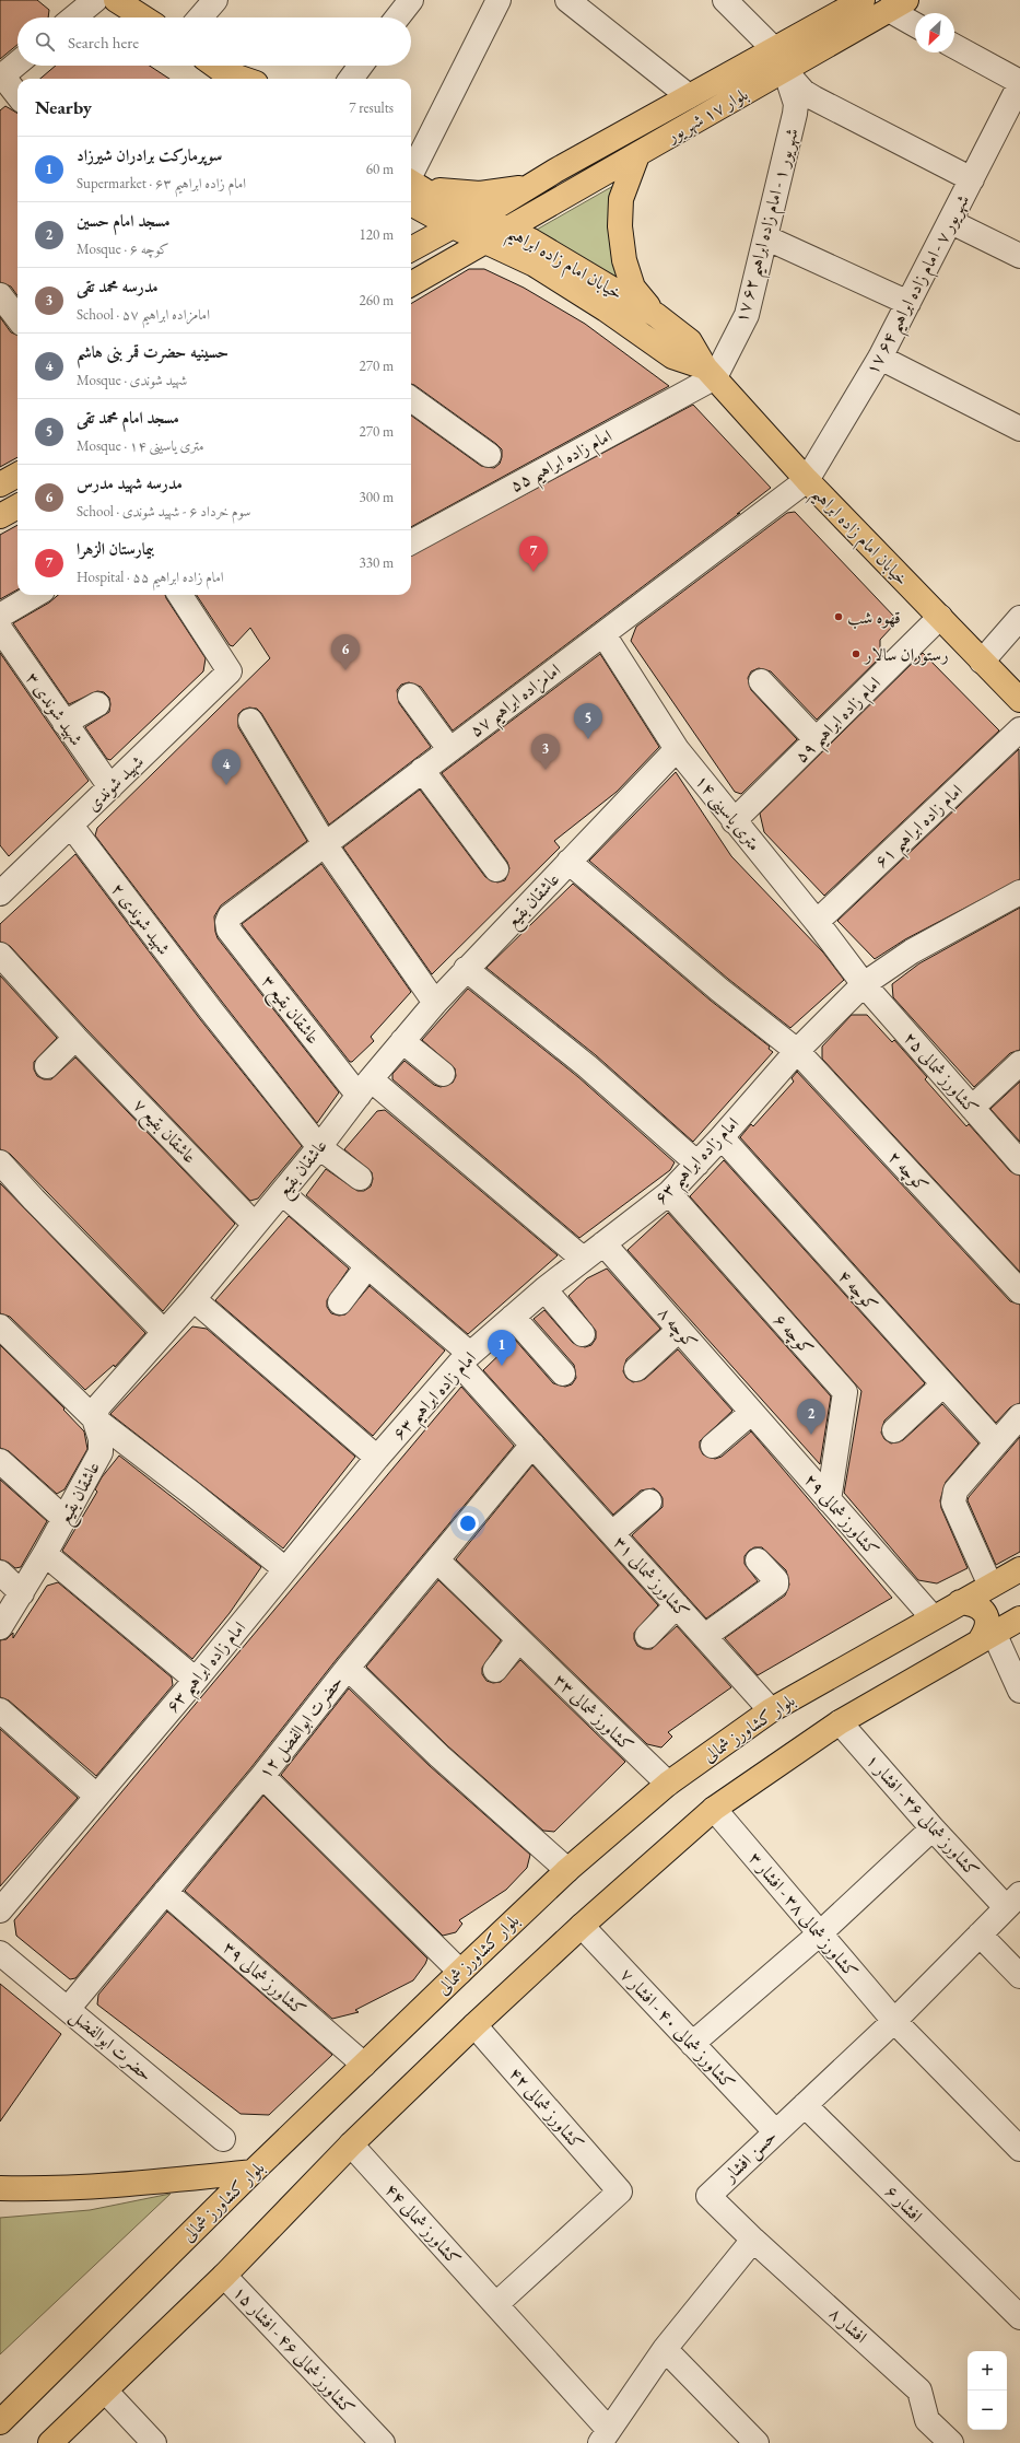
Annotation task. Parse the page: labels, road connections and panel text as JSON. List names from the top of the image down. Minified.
{"streets":{"main road":["بلوار ۱۷ شهریور","خیابان امام زاده ابراهیم","بلوار کشاورز شمالی"],"street":["۱۷ شهریور ۱ - امام زاده ابراهیم ۶۲","۱۷ شهریور ۷ - امام زاده ابراهیم ۶۴","امام زاده ابراهیم ۵۵","امامزاده ابراهیم ۵۷","شهید شوندی ۳","امام زاده ابراهیم ۵۹","شهید شوندی","۱۴ متری یاسینی","امام زاده ابراهیم ۶۱","عاشقان بقیع","شهید شوندی ۲","عاشقان بقیع ۳","کشاورز شمالی ۲۵","عاشقان بقیع ۷","امام زاده ابراهیم ۶۳","کوچه ۲","کوچه ۴","کوچه ۸","کوچه ۶","کشاورز شمالی ۲۹","کشاورز شمالی ۳۱","کشاورز شمالی ۳۳","حضرت ابوالفضل ۱۲","کشاورز شمالی ۳۶ - افشار ۱","کشاورز شمالی ۳۸ - افشار ۳","کشاورز شمالی ۳۹","کشاورز شمالی ۴۰ - افشار ۷","حضرت ابوالفضل","کشاورز شمالی ۴۲","حسن افشار","افشار ۶","کشاورز شمالی ۴۴","افشار ۸","کشاورز شمالی ۴۶ - افشار ۱۵"]},"crossings":[["بلوار ۱۷ شهریور","۱۷ شهریور ۱ - امام زاده ابراهیم ۶۲"],["بلوار ۱۷ شهریور","خیابان امام زاده ابراهیم"],["۱۷ شهریور ۱ - امام زاده ابراهیم ۶۲","خیابان امام زاده ابراهیم"],["۱۷ شهریور ۱ - امام زاده ابراهیم ۶۲","امام زاده ابراهیم ۵۵"],["خیابان امام زاده ابراهیم","۱۷ شهریور ۷ - امام زاده ابراهیم ۶۴"],["خیابان امام زاده ابراهیم","امام زاده ابراهیم ۵۵"],["خیابان امام زاده ابراهیم","امامزاده ابراهیم ۵۷"],["خیابان امام زاده ابراهیم","امام زاده ابراهیم ۵۹"],["۱۷ شهریور ۷ - امام زاده ابراهیم ۶۴","امامزاده ابراهیم ۵۷"],["امامزاده ابراهیم ۵۷","۱۴ متری یاسینی"],["امامزاده ابراهیم ۵۷","عاشقان بقیع ۳"],["شهید شوندی ۳","شهید شوندی"],["امام زاده ابراهیم ۵۹","۱۴ متری یاسینی"],["شهید شوندی","شهید شوندی ۲"],["۱۴ متری یاسینی","امام زاده ابراهیم ۶۱"],["۱۴ متری یاسینی","عاشقان بقیع"],["۱۴ متری یاسینی","کشاورز شمالی ۲۵"],["۱۴ متری یاسینی","امام زاده ابراهیم ۶۳"],["عاشقان بقیع","شهید شوندی ۲"],["عاشقان بقیع","عاشقان بقیع ۳"],["عاشقان بقیع","عاشقان بقیع ۷"],["عاشقان بقیع","کوچه ۲"],["عاشقان بقیع","کشاورز شمالی ۳۱"],["عاشقان بقیع ۳","امام زاده ابراهیم ۶۳"],["کشاورز شمالی ۲۵","امام زاده ابراهیم ۶۳"],["امام زاده ابراهیم ۶۳","کوچه ۲"],["امام زاده ابراهیم ۶۳","کوچه ۴"],["امام زاده ابراهیم ۶۳","کوچه ۸"],["امام زاده ابراهیم ۶۳","کوچه ۶"],["امام زاده ابراهیم ۶۳","کشاورز شمالی ۳۱"],["کوچه ۸","کشاورز شمالی ۲۹"],["کوچه ۶","کشاورز شمالی ۲۹"],["کشاورز شمالی ۲۹","بلوار کشاورز شمالی"],["کشاورز شمالی ۳۱","حضرت ابوالفضل ۱۲"],["کشاورز شمالی ۳۱","بلوار کشاورز شمالی"],["کشاورز شمالی ۳۳","بلوار کشاورز شمالی"],["حضرت ابوالفضل ۱۲","کشاورز شمالی ۳۹"],["حضرت ابوالفضل ۱۲","حضرت ابوالفضل"],["بلوار کشاورز شمالی","کشاورز شمالی ۳۹"],["کشاورز شمالی ۳۶ - افشار ۱","حسن افشار"],["کشاورز شمالی ۳۸ - افشار ۳","حسن افشار"],["کشاورز شمالی ۴۰ - افشار ۷","حسن افشار"],["کشاورز شمالی ۴۲","کشاورز شمالی ۴۴"],["حسن افشار","افشار ۶"],["حسن افشار","افشار ۸"]],"places":["قهوه شب","رستوران سالار"],"north":"bottom left","page":{"search":"Search here","heading":["Nearby","7 results"],"list":[{"mark":"1","name":"سوپرمارکت برادران شیرزاد","note":"Supermarket · امام زاده ابراهیم ۶۳","value":"60 m"},{"mark":"2","name":"مسجد امام حسین","note":"Mosque · کوچه ۶","value":"120 m"},{"mark":"3","name":"مدرسه محمد تقی","note":"School · امامزاده ابراهیم ۵۷","value":"260 m"},{"mark":"4","name":"حسینیه حضرت قمر بنی هاشم","note":"Mosque · شهید شوندی","value":"270 m"},{"mark":"5","name":"مسجد امام محمد تقی","note":"Mosque · ۱۴ متری یاسینی","value":"270 m"},{"mark":"6","name":"مدرسه شهید مدرس","note":"School · سوم خرداد ۶ - شهید شوندی","value":"300 m"},{"mark":"7","name":"بیمارستان الزهرا","note":"Hospital · امام زاده ابراهیم ۵۵","value":"330 m"}],"pins":["7","6","5","3","4","1","2"],"map_buttons":["+","−"]}}
